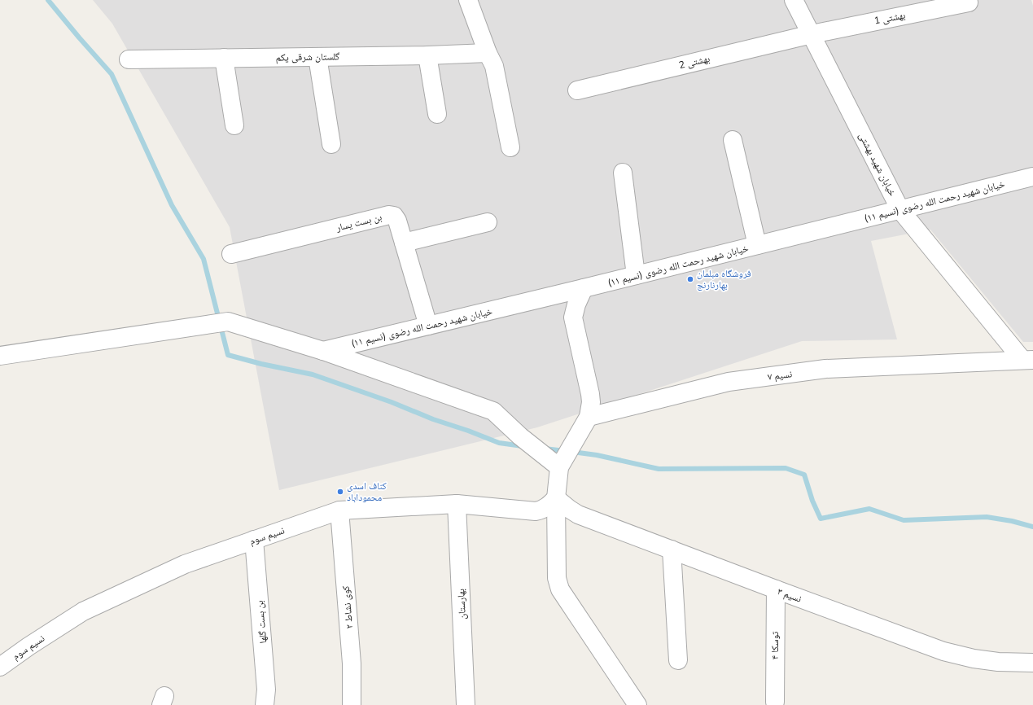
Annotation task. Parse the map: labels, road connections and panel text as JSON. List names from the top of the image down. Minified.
{"streets":{"street":["بهشتی 1","گلستان شرقی یکم","بهشتی 2","خیابان شهید بهشتی","خیابان شهید رحمت الله رضوی (نسیم ۱۱)","بن بست یسار","نسیم ۷","نسیم سوم","نسیم ۳","بهارستان","کوی نشاط ۲","بن بست گلها","توسکا ۴"]},"crossings":[["بهشتی 1","بهشتی 2"],["بهشتی 1","خیابان شهید بهشتی"],["بهشتی 2","خیابان شهید بهشتی"],["خیابان شهید بهشتی","خیابان شهید رحمت الله رضوی (نسیم ۱۱)"],["خیابان شهید بهشتی","نسیم ۷"],["خیابان شهید رحمت الله رضوی (نسیم ۱۱)","بن بست یسار"],["نسیم سوم","نسیم ۳"],["نسیم سوم","بهارستان"],["نسیم سوم","کوی نشاط ۲"],["نسیم سوم","بن بست گلها"],["نسیم ۳","توسکا ۴"]],"places":["فروشگاه مبلمان بهارنارنج","کناف اسدی محموداباد"]}
